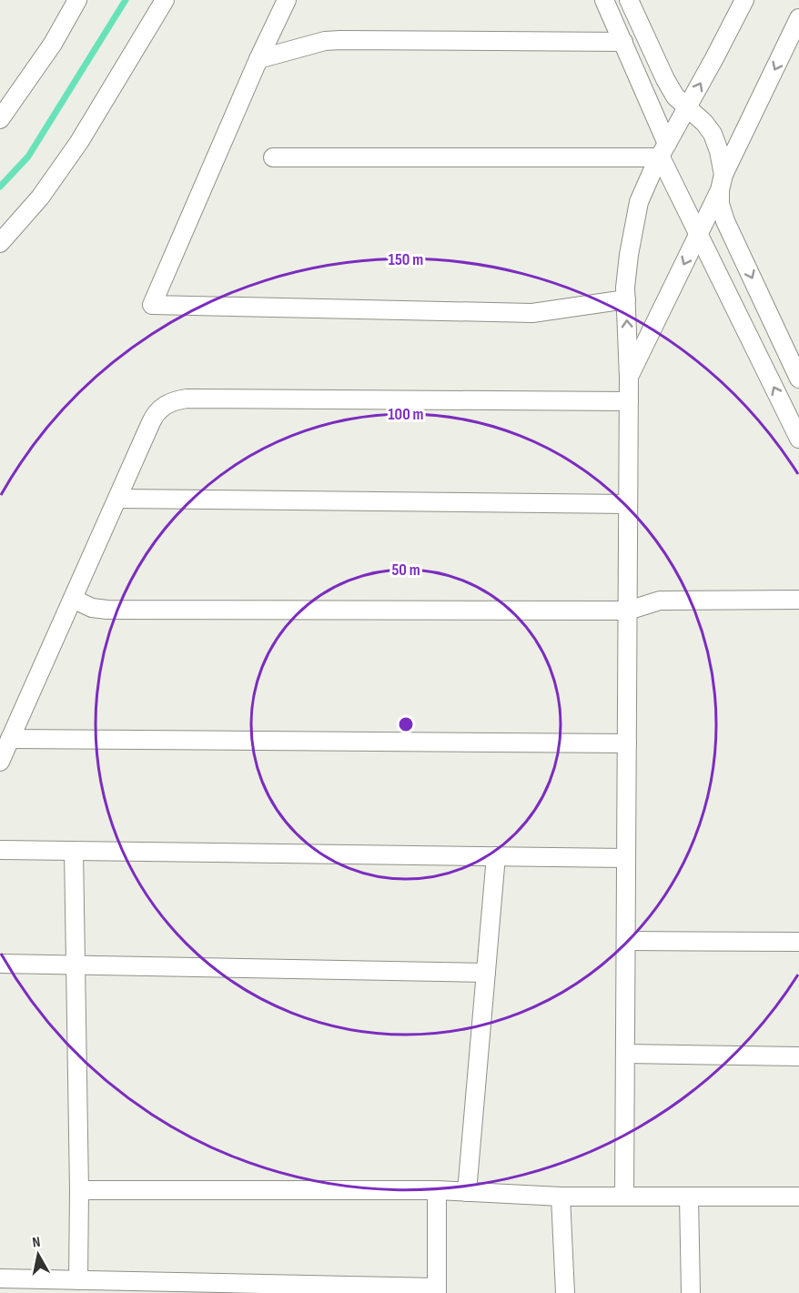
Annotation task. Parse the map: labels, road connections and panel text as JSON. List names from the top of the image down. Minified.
{"north":"top","rings":["150 m","100 m","50 m"]}
